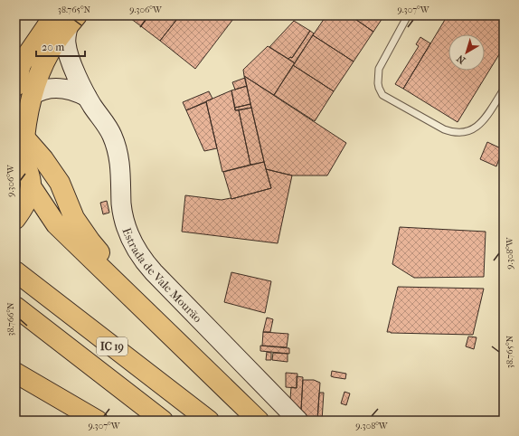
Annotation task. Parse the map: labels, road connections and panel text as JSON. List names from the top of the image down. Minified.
{"streets":{"main road":["IC 19"],"street":["Estrada de Vale Mourão"]},"scale_bar":"20 m","north":"bottom left","coordinates":["38.765°N","9.306°W","9.307°W","9.308°W","38.766°N"]}
